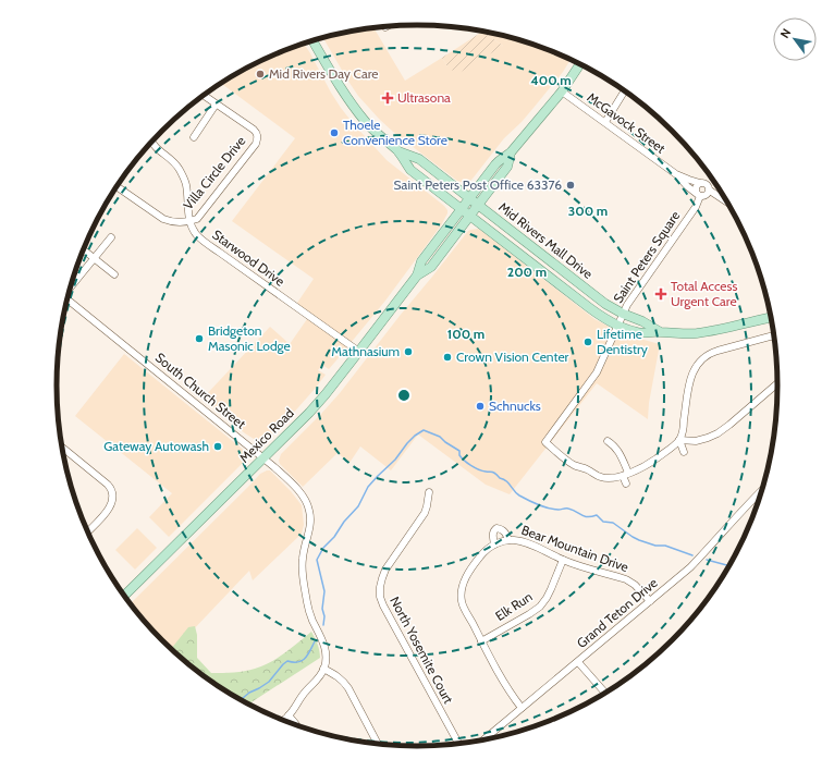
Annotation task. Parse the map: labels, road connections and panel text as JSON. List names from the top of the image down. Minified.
{"streets":{"main road":["Mid Rivers Mall Drive","Mexico Road"],"street":["McGavock Street","Villa Circle Drive","Saint Peters Square","Starwood Drive","South Church Street","Bear Mountain Drive","Elk Run","Grand Teton Drive","North Yosemite Court"]},"crossings":[["McGavock Street","Saint Peters Square"],["McGavock Street","Mexico Road"],["Villa Circle Drive","Starwood Drive"],["Mid Rivers Mall Drive","Saint Peters Square"],["Mid Rivers Mall Drive","Mexico Road"],["Starwood Drive","Mexico Road"],["South Church Street","Mexico Road"],["Bear Mountain Drive","Elk Run"],["Bear Mountain Drive","Grand Teton Drive"]],"places":{"other":["Mid Rivers Day Care","Thoele Convenience Store","Saint Peters Post Office 63376","Bridgeton Masonic Lodge","Lifetime Dentistry","Mathnasium","Crown Vision Center","Schnucks","Gateway Autowash"],"health":["Ultrasona","Total Access Urgent Care"]},"north":"top left","rings":["400 m","300 m","200 m","100 m"]}
